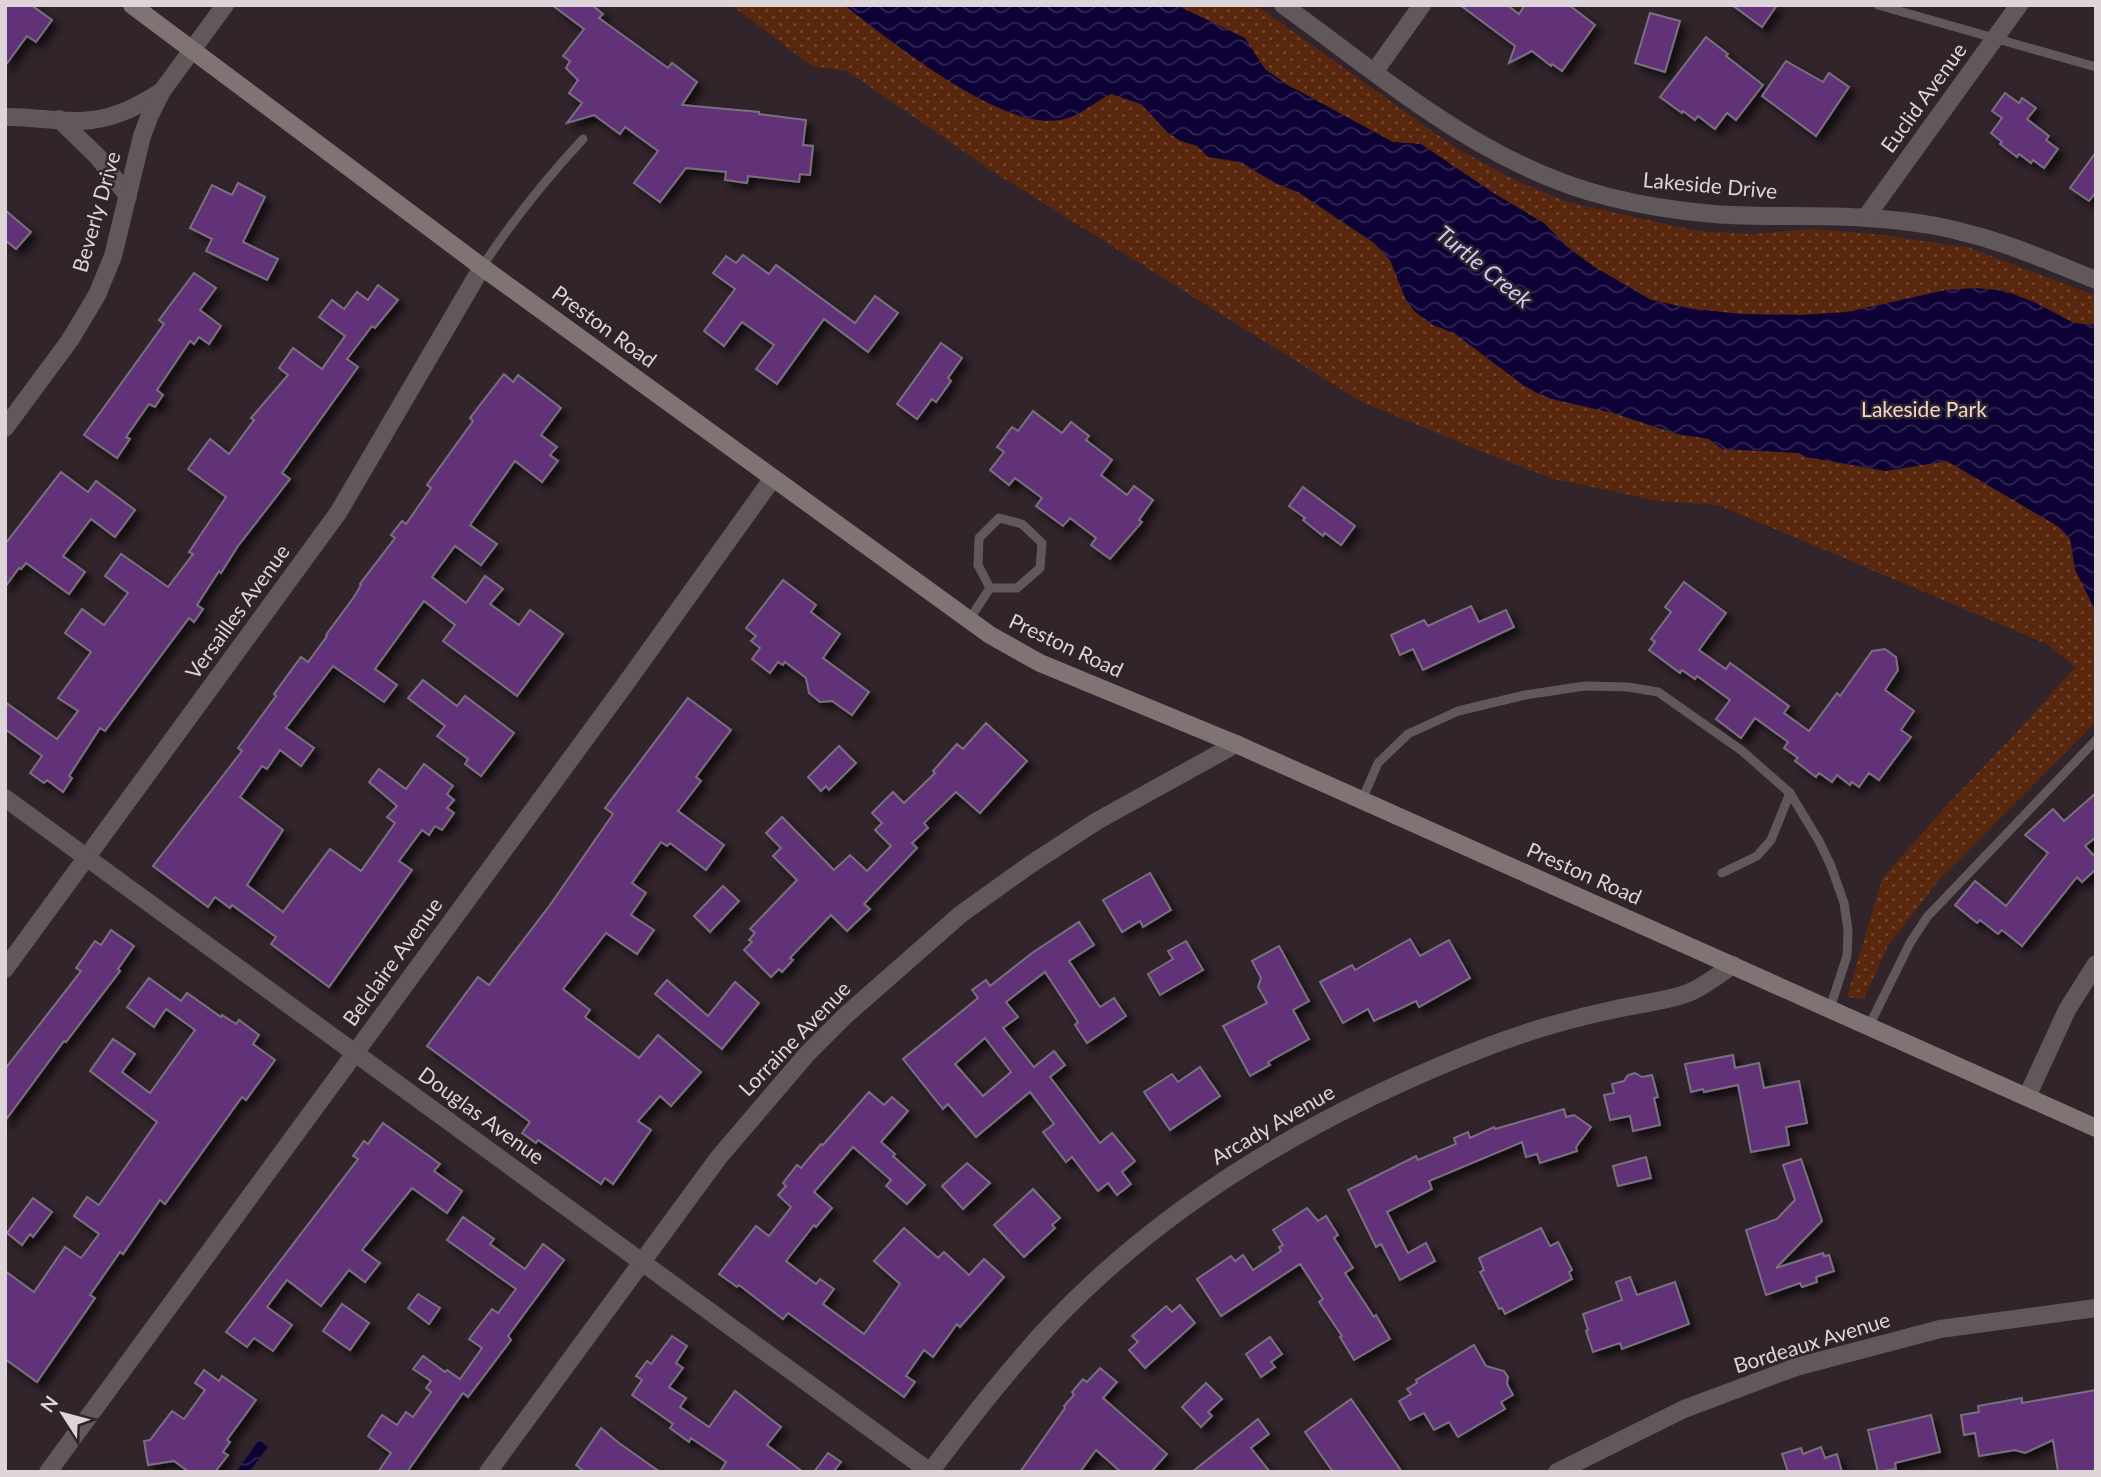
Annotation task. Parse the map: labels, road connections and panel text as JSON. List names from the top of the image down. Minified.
{"streets":{"main road":["Preston Road"],"street":["Euclid Avenue","Lakeside Drive","Beverly Drive","Versailles Avenue","Belclaire Avenue","Lorraine Avenue","Douglas Avenue","Arcady Avenue","Bordeaux Avenue"]},"crossings":[["Euclid Avenue","Lakeside Drive"],["Beverly Drive","Preston Road"],["Preston Road","Versailles Avenue"],["Preston Road","Belclaire Avenue"],["Preston Road","Lorraine Avenue"],["Preston Road","Arcady Avenue"],["Versailles Avenue","Douglas Avenue"],["Belclaire Avenue","Douglas Avenue"],["Lorraine Avenue","Douglas Avenue"],["Douglas Avenue","Arcady Avenue"]],"water":["Turtle Creek"],"parks":["Lakeside Park"],"north":"top left"}
